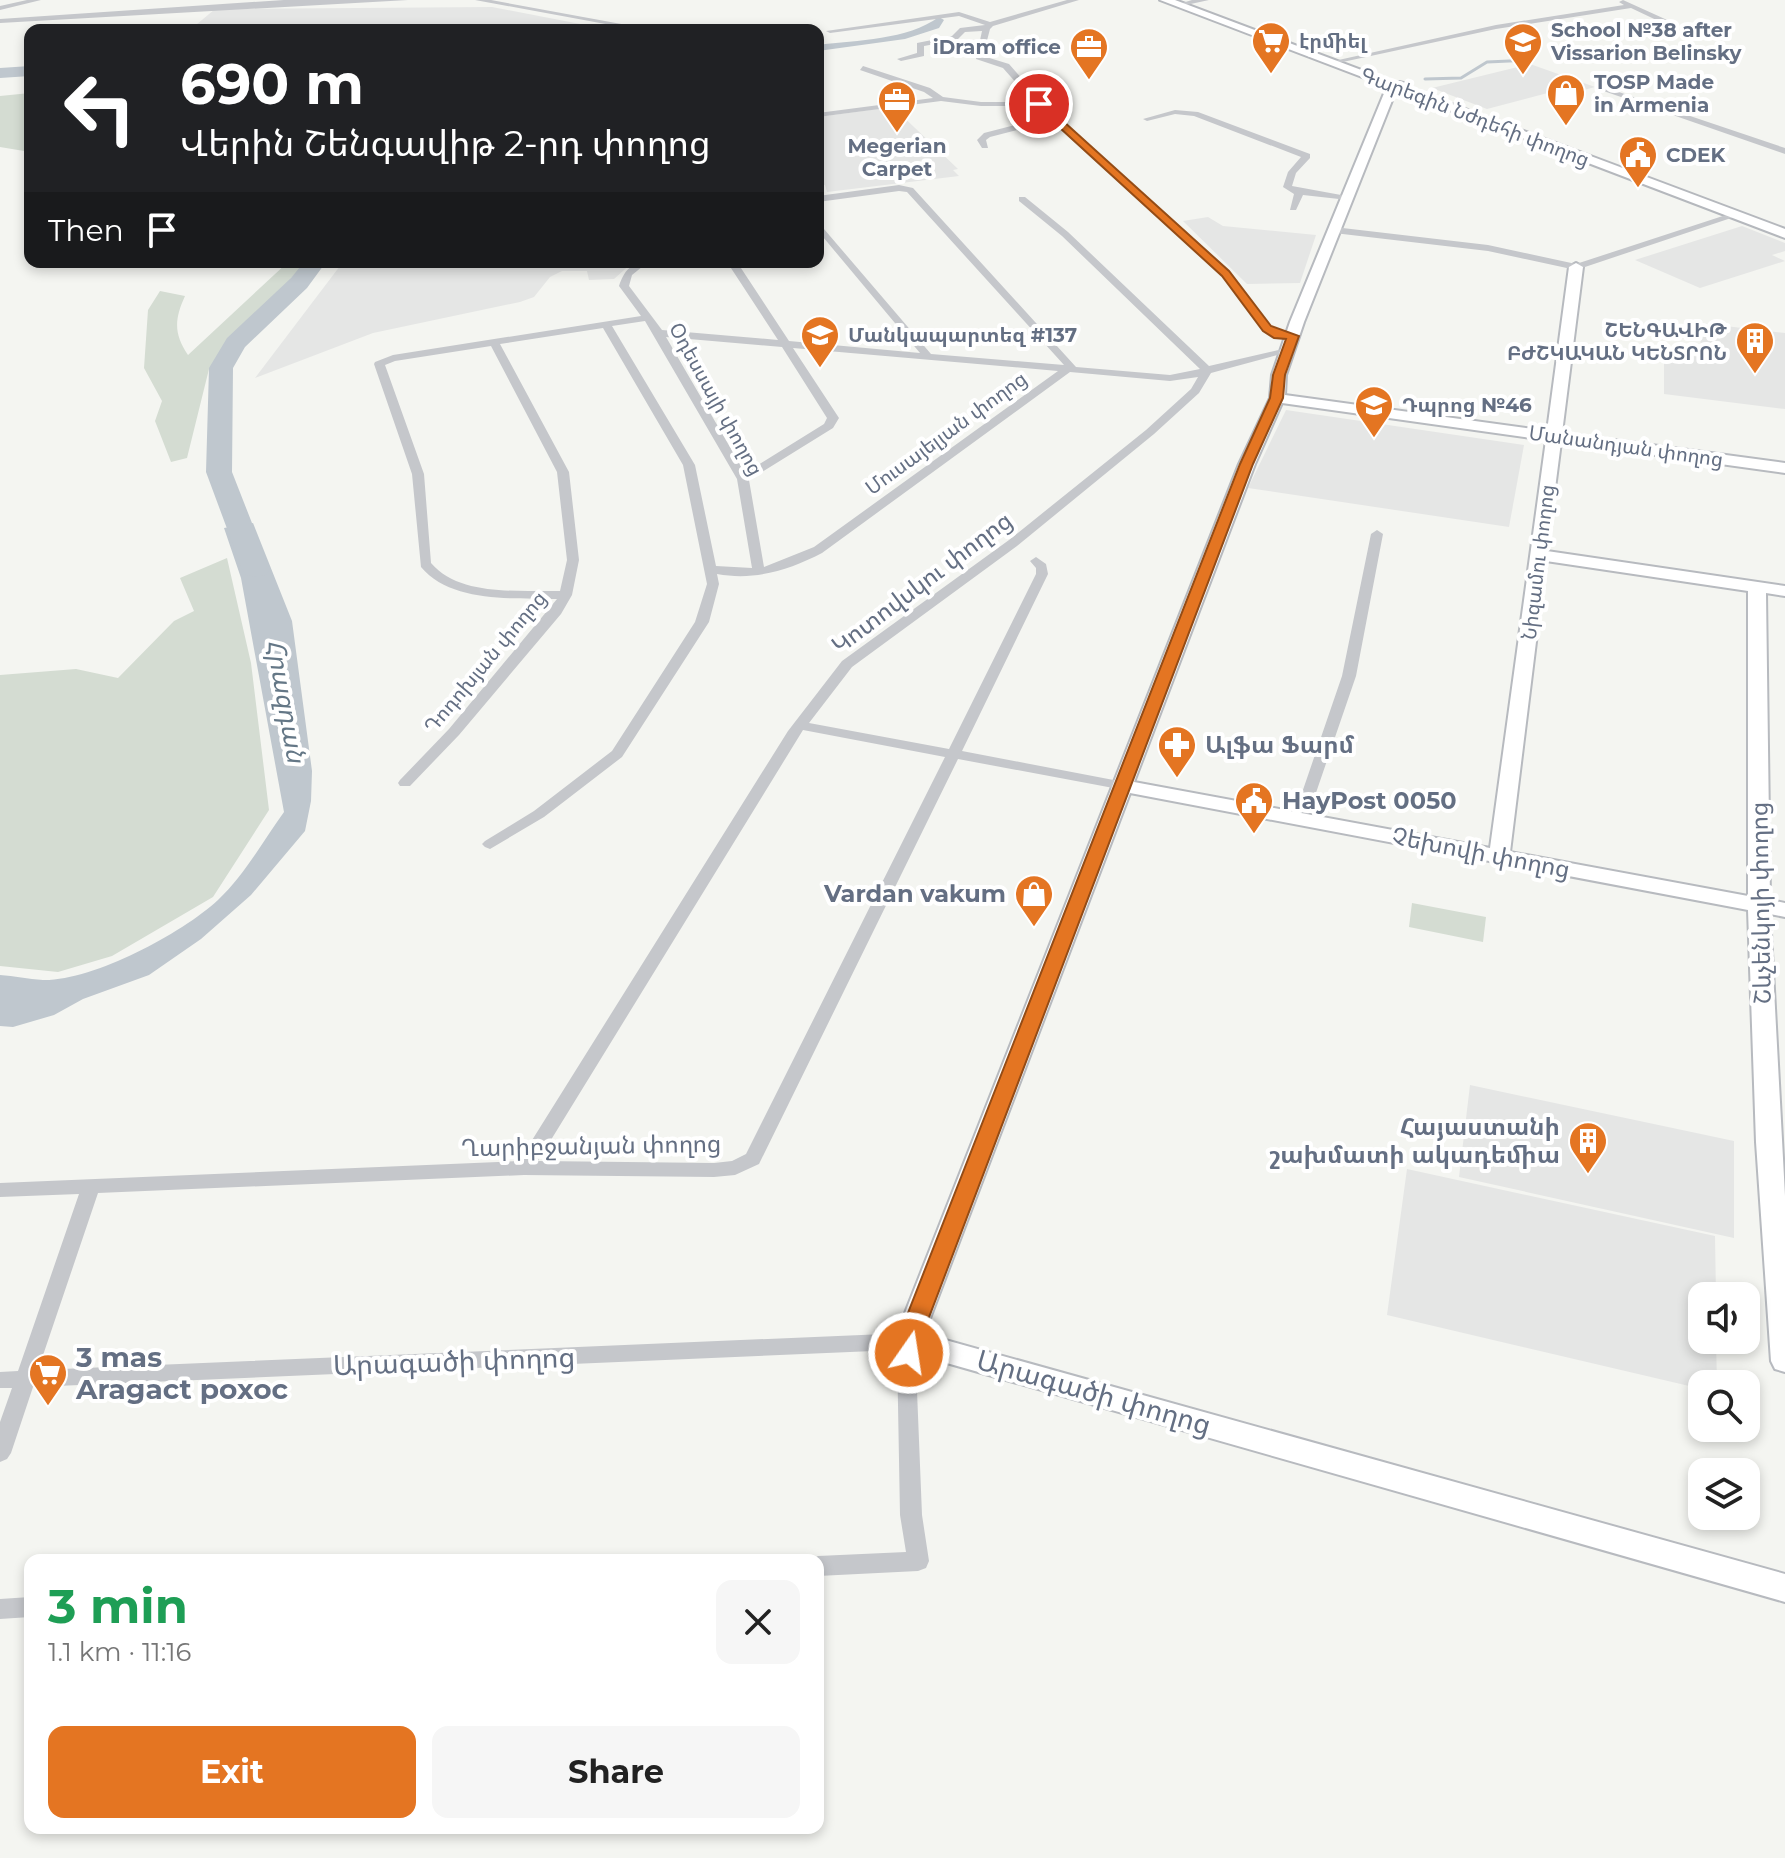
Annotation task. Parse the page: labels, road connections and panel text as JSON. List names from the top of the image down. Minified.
{"streets":{"main road":["Գարեգին Նժդեհի փողոց"],"street":["Օդեսսայի փողոց","Մուսայելյան փողոց","Մանանդյան փողոց","Նիզամու փողոց","Կոտովսկու փողոց","Դոդոխյան փողոց","Չեխովի փողոց","Շևչենկոյի փողոց","Ղարիբջանյան փողոց","Արագածի փողոց"]},"crossings":[["Օդեսսայի փողոց","Մուսայելյան փողոց"],["Մանանդյան փողոց","Նիզամու փողոց"],["Նիզամու փողոց","Չեխովի փողոց"],["Կոտովսկու փողոց","Չեխովի փողոց"],["Կոտովսկու փողոց","Ղարիբջանյան փողոց"],["Չեխովի փողոց","Շևչենկոյի փողոց"],["Չեխովի փողոց","Ղարիբջանյան փողոց"]],"water":["Հրազդան"],"places":{"supermarket":["էրմիել","3 mas Aragact poxoc"],"school or university":["School №38 after Vissarion Belinsky","Մանկապարտեզ #137","Դպրոց №46"],"office":["iDram office","Megerian Carpet"],"shop":["TOSP Made in Armenia","Vardan vakum"],"public building":["CDEK","HayPost 0050"],"building":["ՇԵՆԳԱՎԻԹ ԲԺՇԿԱԿԱՆ ԿԵՆՏՐՈՆ","Հայաստանի շախմատի ակադեմիա"],"pharmacy":["Ալֆա Ֆարմ"]},"page":{"turn":["690 m","Վերին Շենգավիթ 2-րդ փողոց"],"then":"Then","heading":["3 min","1.1 km · 11:16"],"buttons":["Exit","Share"]}}
